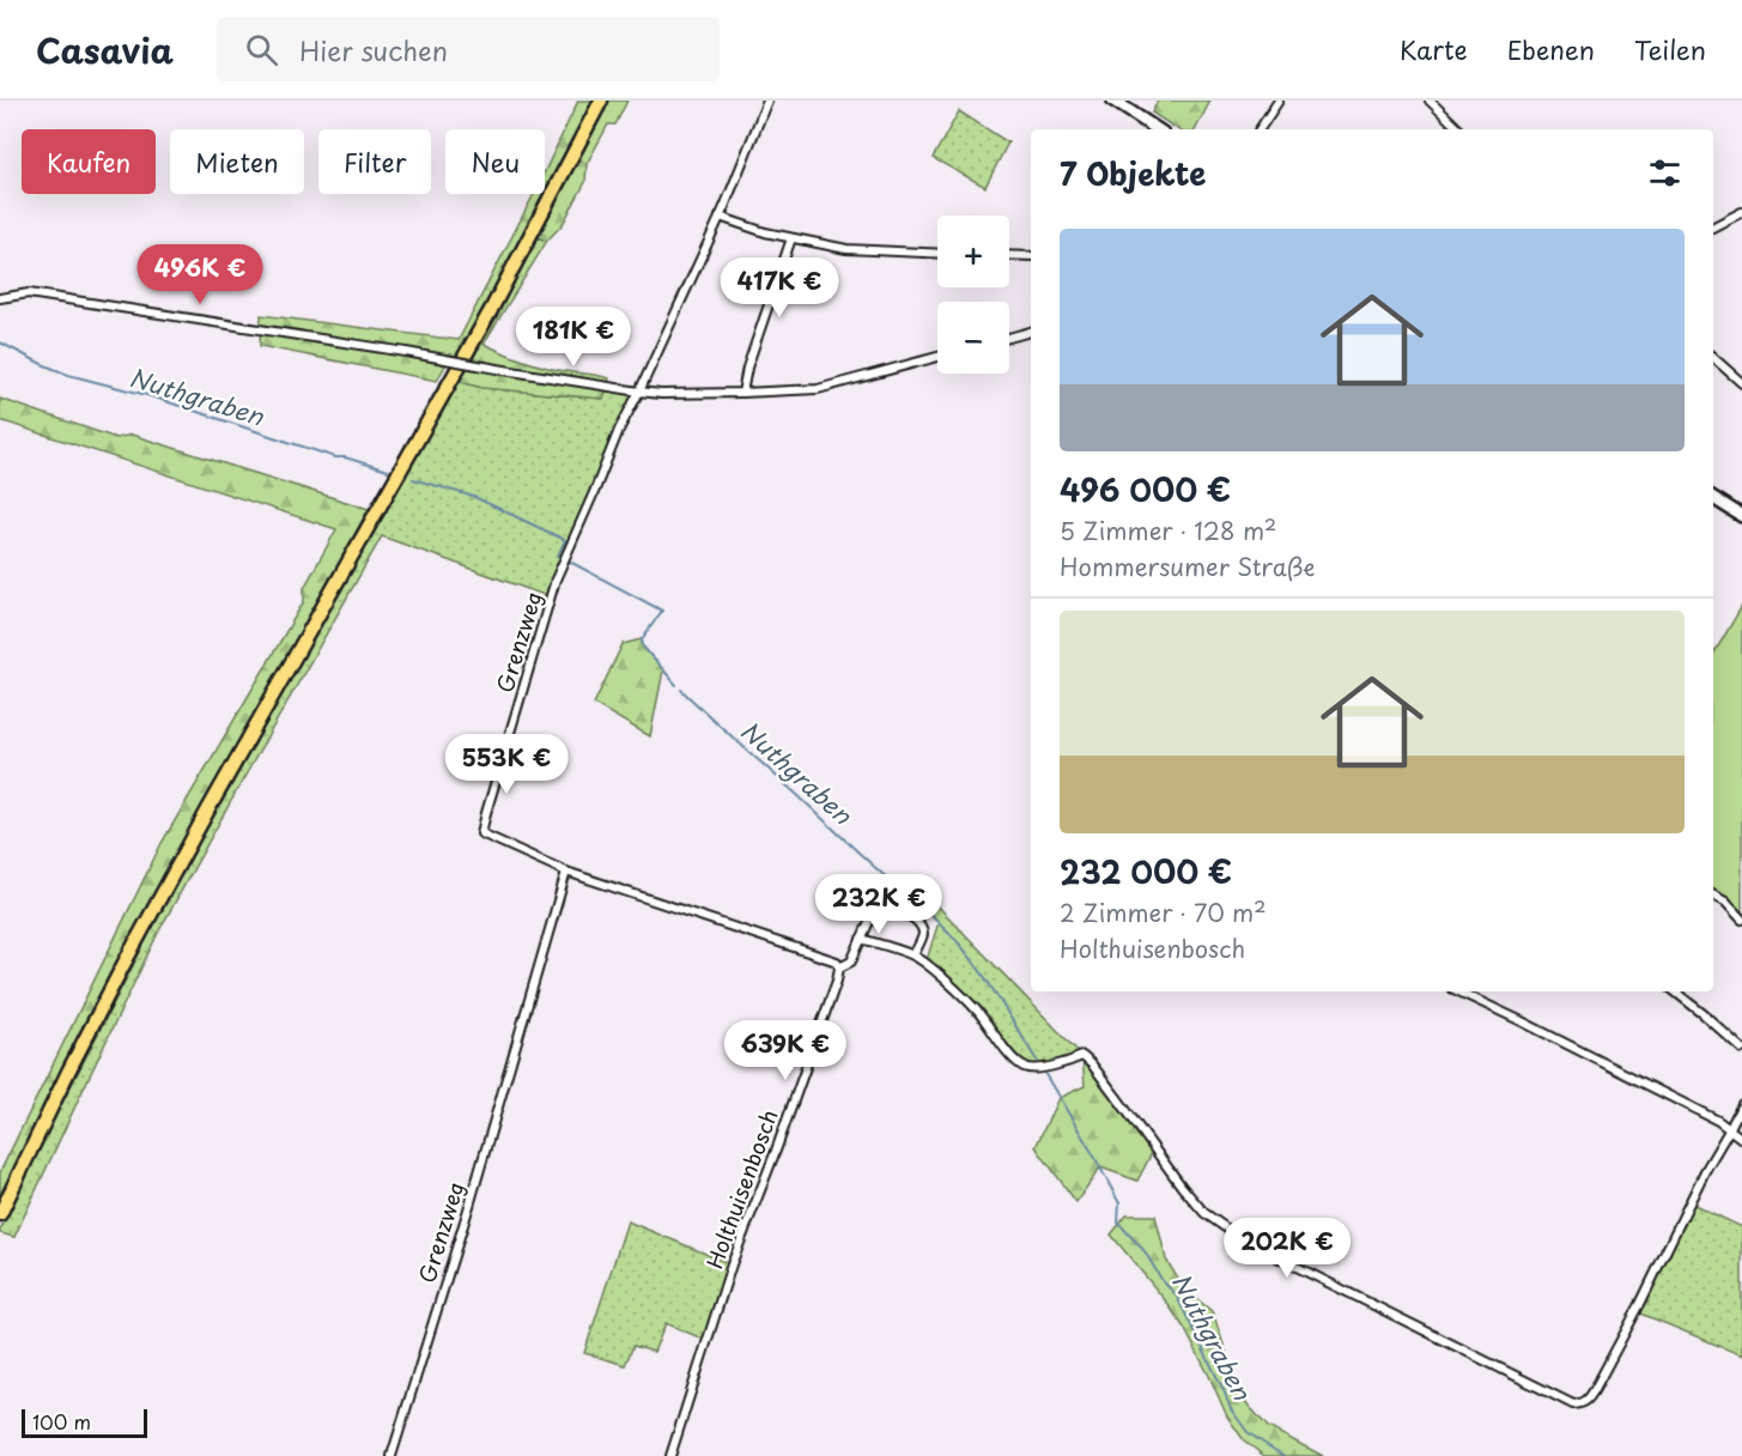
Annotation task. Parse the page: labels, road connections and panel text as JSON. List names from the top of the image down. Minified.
{"streets":{"street":["Grenzweg","Holthuisenbosch"]},"water":["Nuthgraben"],"scale_bar":"100 m","page":{"header":"Casavia","search":"Hier suchen","nav":["Karte","Ebenen","Teilen"],"chip":["Kaufen","Mieten","Filter","Neu"],"heading":"7 Objekte","map_buttons":["+","−"],"list":[{"name":"496 000 €","note":"5 Zimmer · 128 m² · Hommersumer Straße"},{"name":"232 000 €","note":"2 Zimmer · 70 m² · Holthuisenbosch"}],"price":["496K €","417K €","181K €","553K €","232K €","639K €","202K €"],"scale":"100 m"}}
